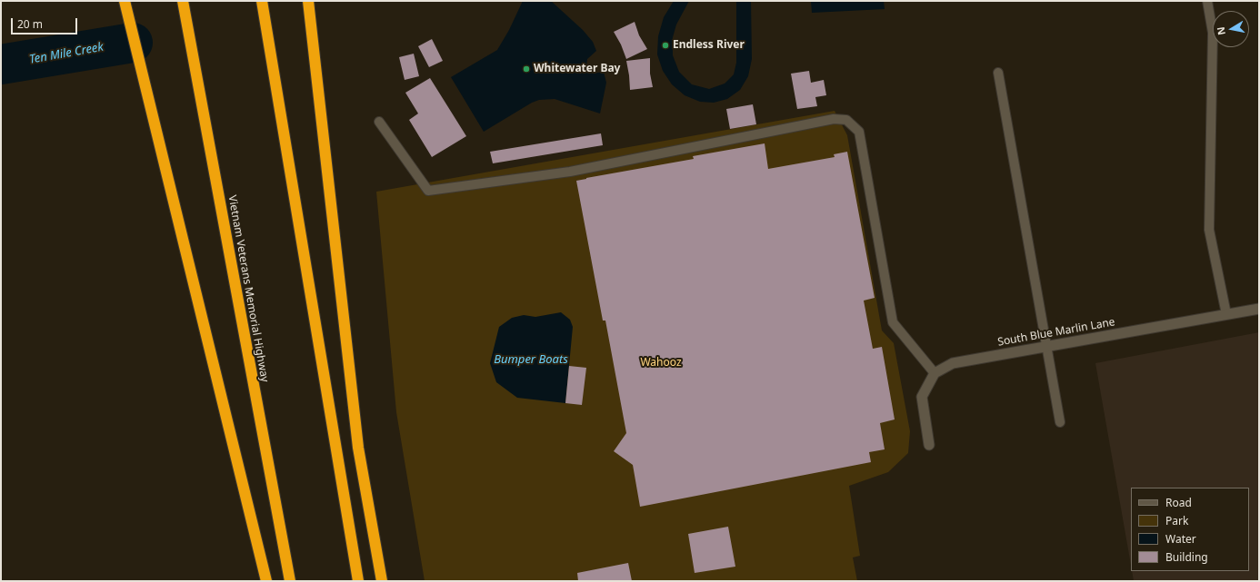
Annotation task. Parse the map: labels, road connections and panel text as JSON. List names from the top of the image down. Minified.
{"streets":{"highway":["Vietnam Veterans Memorial Highway"],"street":["South Blue Marlin Lane"]},"water":["Ten Mile Creek","Bumper Boats"],"parks":["Wahooz"],"places":["Endless River","Whitewater Bay"],"legend":["Road","Park","Water","Building"],"scale_bar":"20 m","north":"left"}
